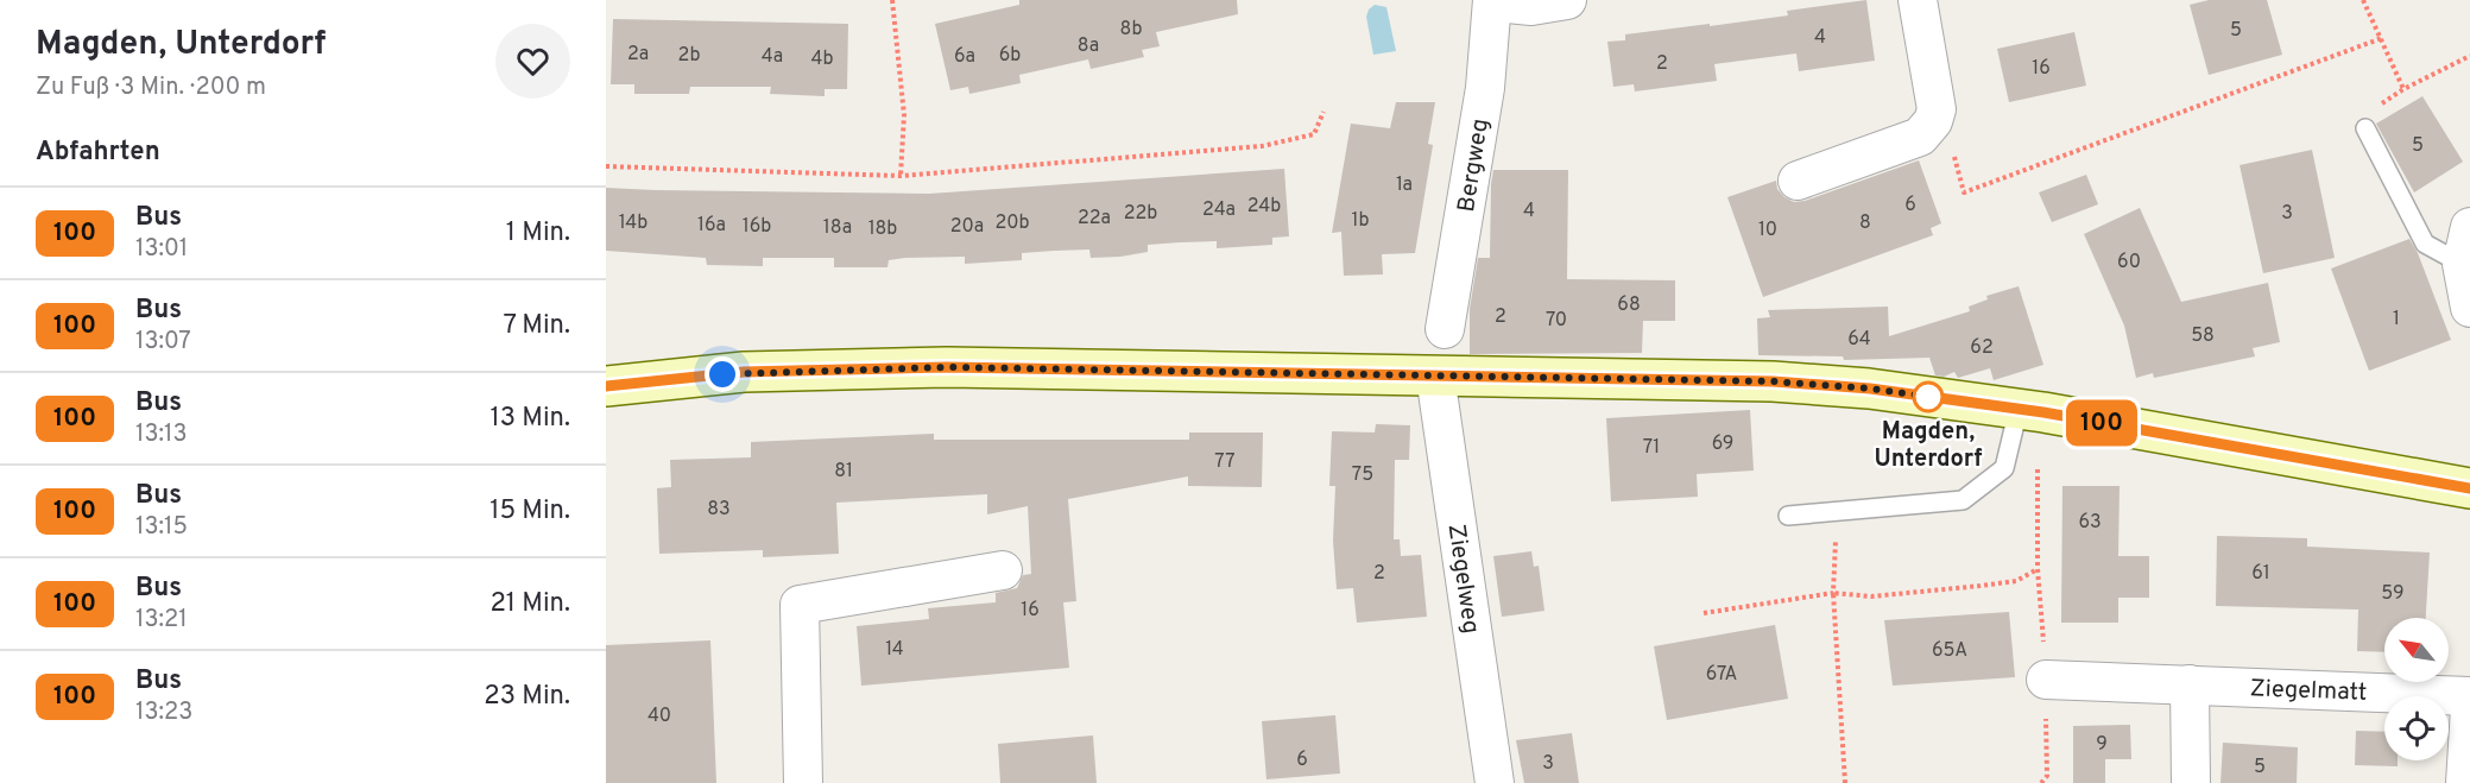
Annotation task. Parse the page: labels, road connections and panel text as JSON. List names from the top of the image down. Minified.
{"streets":{"street":["Bergweg","Ziegelweg","Ziegelmatt"]},"places":["Magden, Unterdorf"],"lines":["bus line 100"],"house_numbers":["8b","5","4","8a","2a","2b","6b","4a","6a","4b","2","16","5","1a","6","24b","24a","4","22b","3","22a","1b","14b","20b","8","16a","16b","20a","18a","18b","10","60","68","2","1","70","58","64","62","69","71","77","81","75","83","63","2","61","59","16","14","65A","67A","40","9","6","3","5"],"north":"top left","page":{"heading":[["Magden, Unterdorf","Zu Fuß · 3 Min. · 200 m"],"Abfahrten"],"on_map":"100","list":[{"mark":"100","name":"Bus","note":"13:01","value":"1 Min."},{"mark":"100","name":"Bus","note":"13:07","value":"7 Min."},{"mark":"100","name":"Bus","note":"13:13","value":"13 Min."},{"mark":"100","name":"Bus","note":"13:15","value":"15 Min."},{"mark":"100","name":"Bus","note":"13:21","value":"21 Min."},{"mark":"100","name":"Bus","note":"13:23","value":"23 Min."}]}}
